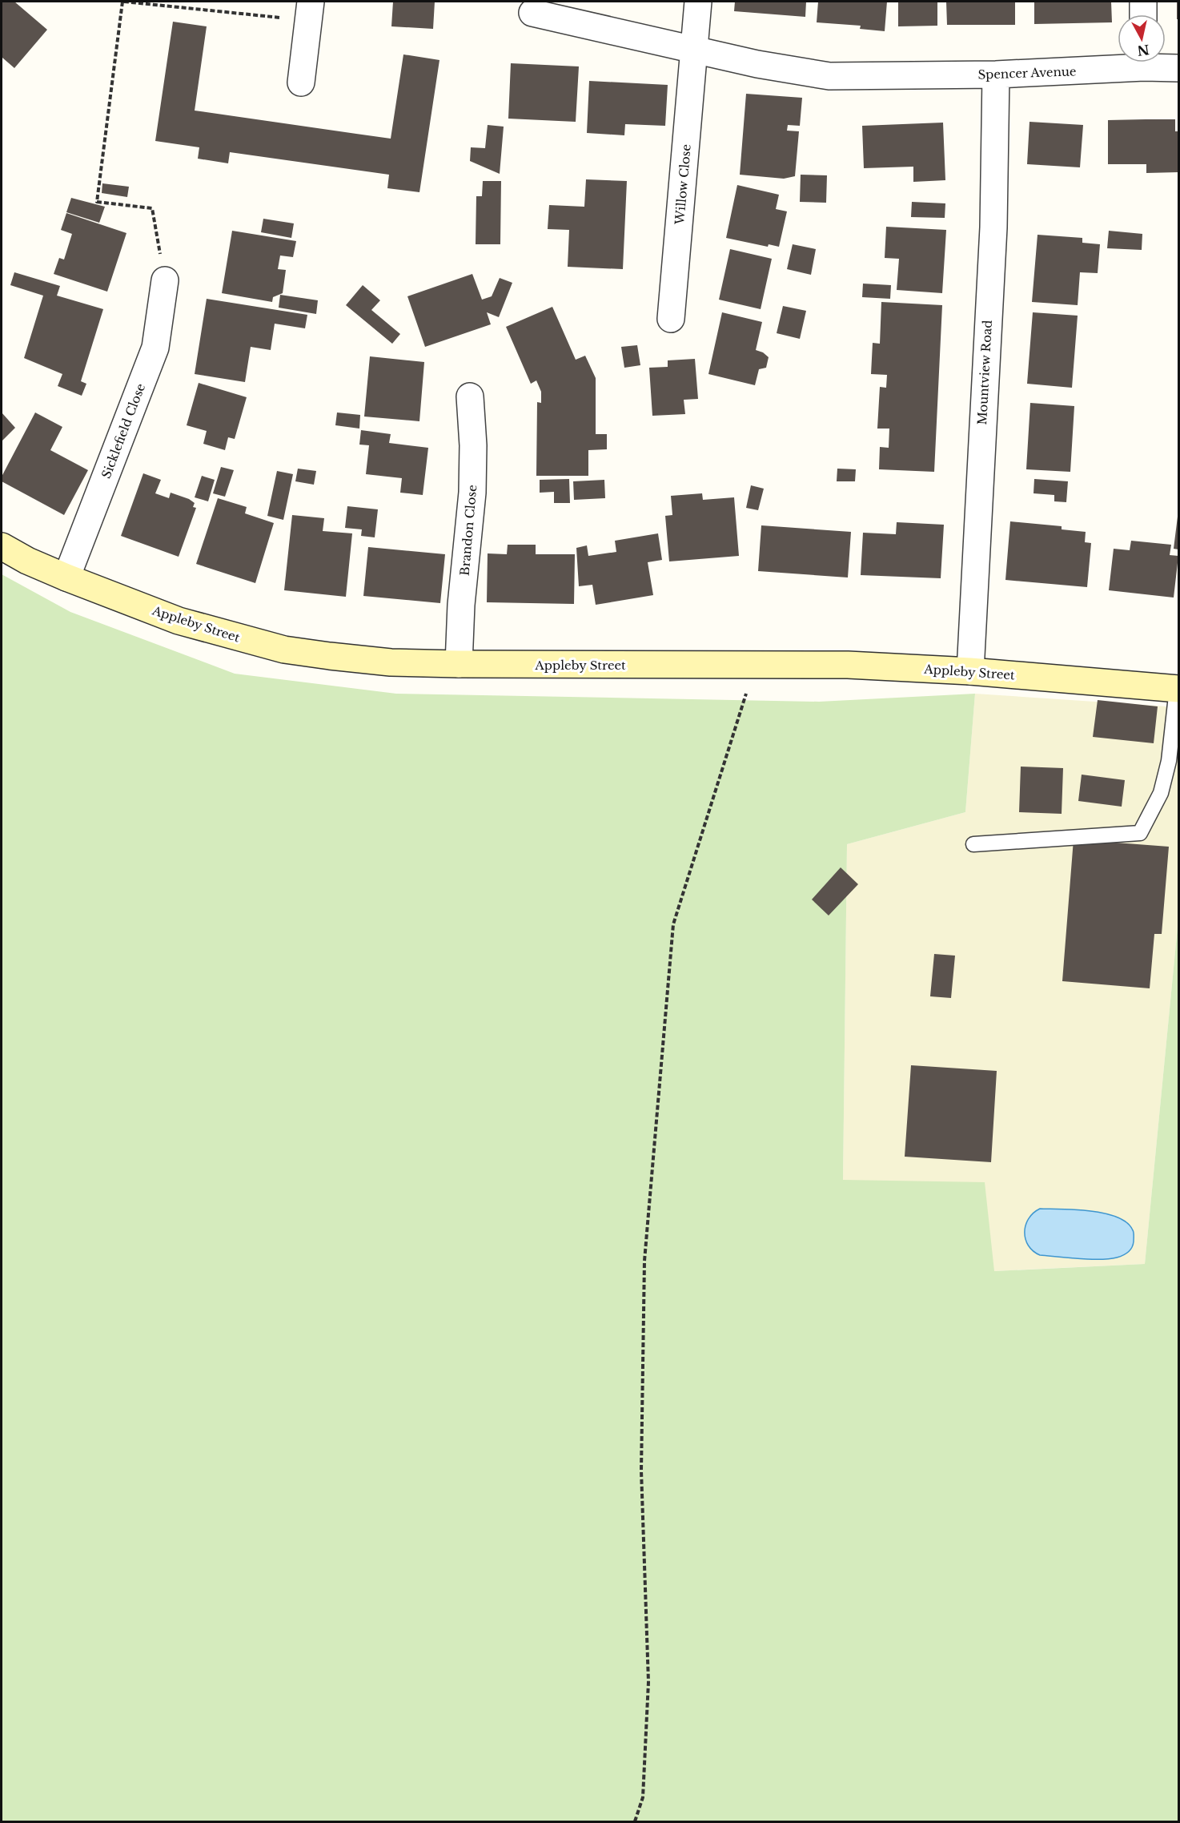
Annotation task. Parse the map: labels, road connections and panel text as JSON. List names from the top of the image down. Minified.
{"streets":{"street":["Spencer Avenue","Willow Close","Mountview Road","Sicklefield Close","Brandon Close","Appleby Street"]},"crossings":[["Spencer Avenue","Willow Close"],["Spencer Avenue","Mountview Road"],["Mountview Road","Appleby Street"],["Sicklefield Close","Appleby Street"],["Brandon Close","Appleby Street"]],"north":"bottom"}
